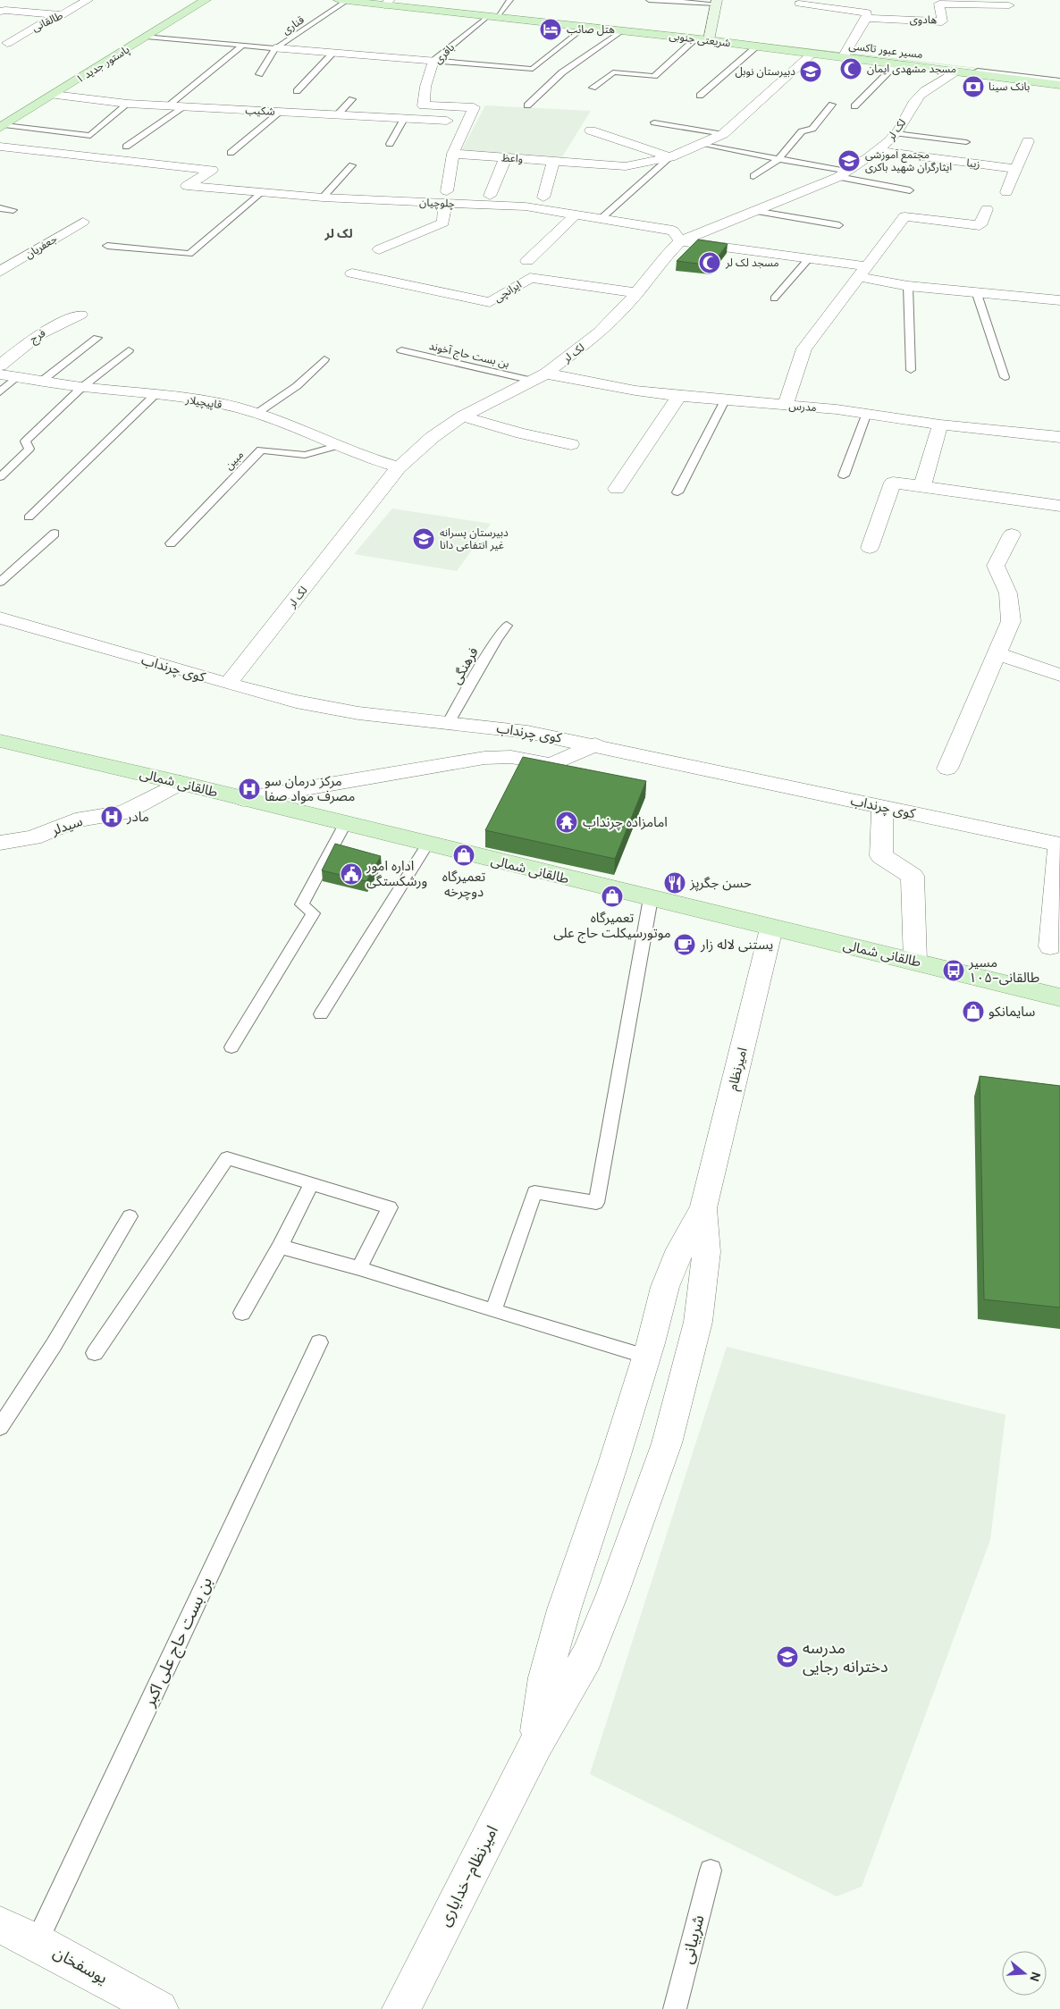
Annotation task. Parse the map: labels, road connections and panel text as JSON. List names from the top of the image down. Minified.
{"streets":{"main road":["شریعتی جنوبی","پاستور جدید ۱","طالقانی شمالی"],"street":["هادوی","طالقانی","باقری","شکیب","لک لر","واعظ","زیبا","چلوچیان","جعفریان","ایرانچی","فرج","قاپیچیلار","مدرس","کوی چرنداب","سیدلر","امیرنظام","امیرنظام-خدایاری","یوسفخان"],"lane":["قناری","مسیر عبور تاکسی","بن بست حاج آخوند","مبین","فرهنگی","بن بست حاج علی اکبر","شربیانی"]},"crossings":[["قناری","شریعتی جنوبی"],["شریعتی جنوبی","مسیر عبور تاکسی"],["شریعتی جنوبی","باقری"],["شریعتی جنوبی","لک لر"],["شریعتی جنوبی","واعظ"],["باقری","شکیب"],["پاستور جدید ۱","شکیب"],["لک لر","زیبا"],["لک لر","چلوچیان"],["لک لر","ایرانچی"],["لک لر","بن بست حاج آخوند"],["لک لر","قاپیچیلار"],["لک لر","مدرس"],["لک لر","کوی چرنداب"],["بن بست حاج آخوند","مدرس"],["قاپیچیلار","مبین"],["فرهنگی","کوی چرنداب"],["طالقانی شمالی","سیدلر"],["طالقانی شمالی","امیرنظام"],["امیرنظام","امیرنظام-خدایاری"],["بن بست حاج علی اکبر","یوسفخان"]],"districts":["لک لر"],"places":{"hotel":["هتل صائب"],"mosque":["مسجد مشهدی ایمان","مسجد لک لر"],"school or university":["دبیرستان نوبل","مجتمع آموزشی ایثارگران شهید باکری","دبیرستان پسرانه غیر انتفاعی دانا","مدرسه دخترانه رجایی"],"bank":["بانک سینا"],"hospital":["مرکز درمان سو مصرف مواد صفا","مادر"],"temple":["امامزاده چرنداب"],"shop":["تعمیرگاه دوچرخه","تعمیرگاه موتورسیکلت حاج علی","سایمانکو"],"public building":["اداره امور ورشکستگی"],"restaurant":["حسن جگرپز"],"cafe":["یستنی لاله زار"],"bus stop":["مسیر ۱۰۵-طالقانی"]},"north":"right"}
